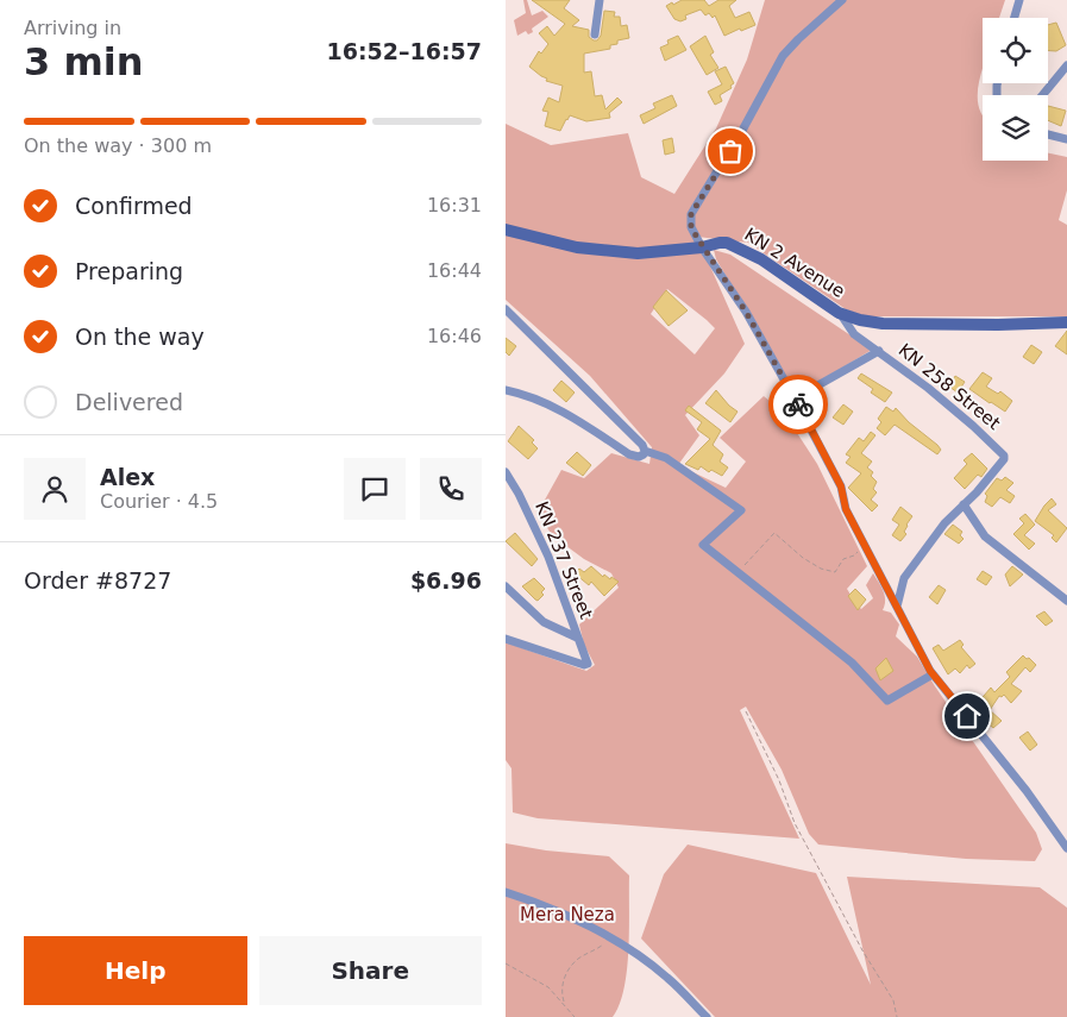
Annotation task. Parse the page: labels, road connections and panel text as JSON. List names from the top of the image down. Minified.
{"streets":{"main road":["KN 2 Avenue"],"street":["KN 258 Street","KN 237 Street"]},"crossings":[["KN 2 Avenue","KN 258 Street"]],"parks":["Mera Neza"],"page":{"heading":["3 min","Arriving in","16:52–16:57"],"panel":["Alex","Courier · 4.5","Order #8727","$6.96"],"bar":"On the way · 300 m","list":[["Confirmed","16:31"],["Preparing","16:44"],["On the way","16:46"],"Delivered"],"buttons":["Help","Share"]}}
